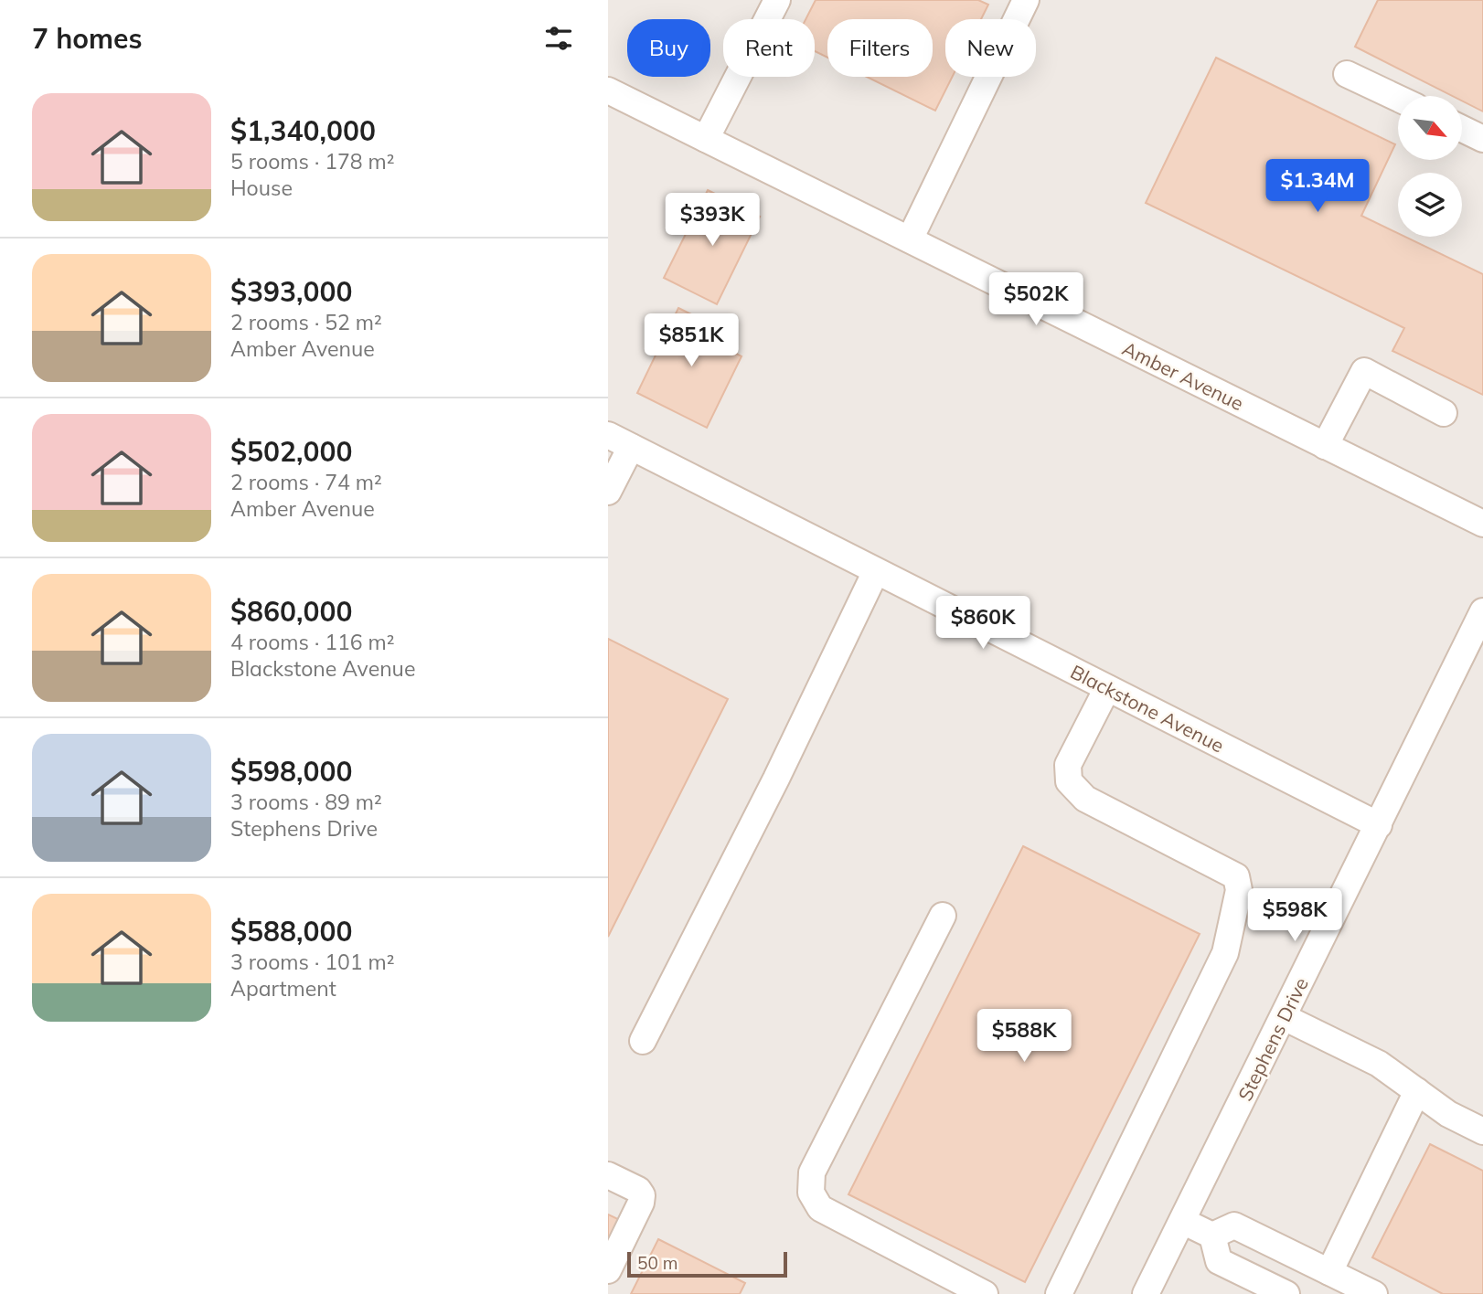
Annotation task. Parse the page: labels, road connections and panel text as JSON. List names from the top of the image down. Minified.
{"streets":{"street":["Amber Avenue","Blackstone Avenue","Stephens Drive"]},"crossings":[["Blackstone Avenue","Stephens Drive"]],"scale_bar":"50 m","north":"bottom right","page":{"heading":"7 homes","chip":["Buy","Rent","Filters","New"],"list":[{"name":"$1,340,000","note":"5 rooms · 178 m² · House"},{"name":"$393,000","note":"2 rooms · 52 m² · Amber Avenue"},{"name":"$502,000","note":"2 rooms · 74 m² · Amber Avenue"},{"name":"$860,000","note":"4 rooms · 116 m² · Blackstone Avenue"},{"name":"$598,000","note":"3 rooms · 89 m² · Stephens Drive"},{"name":"$588,000","note":"3 rooms · 101 m² · Apartment"}],"price":["$1.34M","$393K","$502K","$851K","$860K","$598K","$588K"],"scale":"50 m"}}
